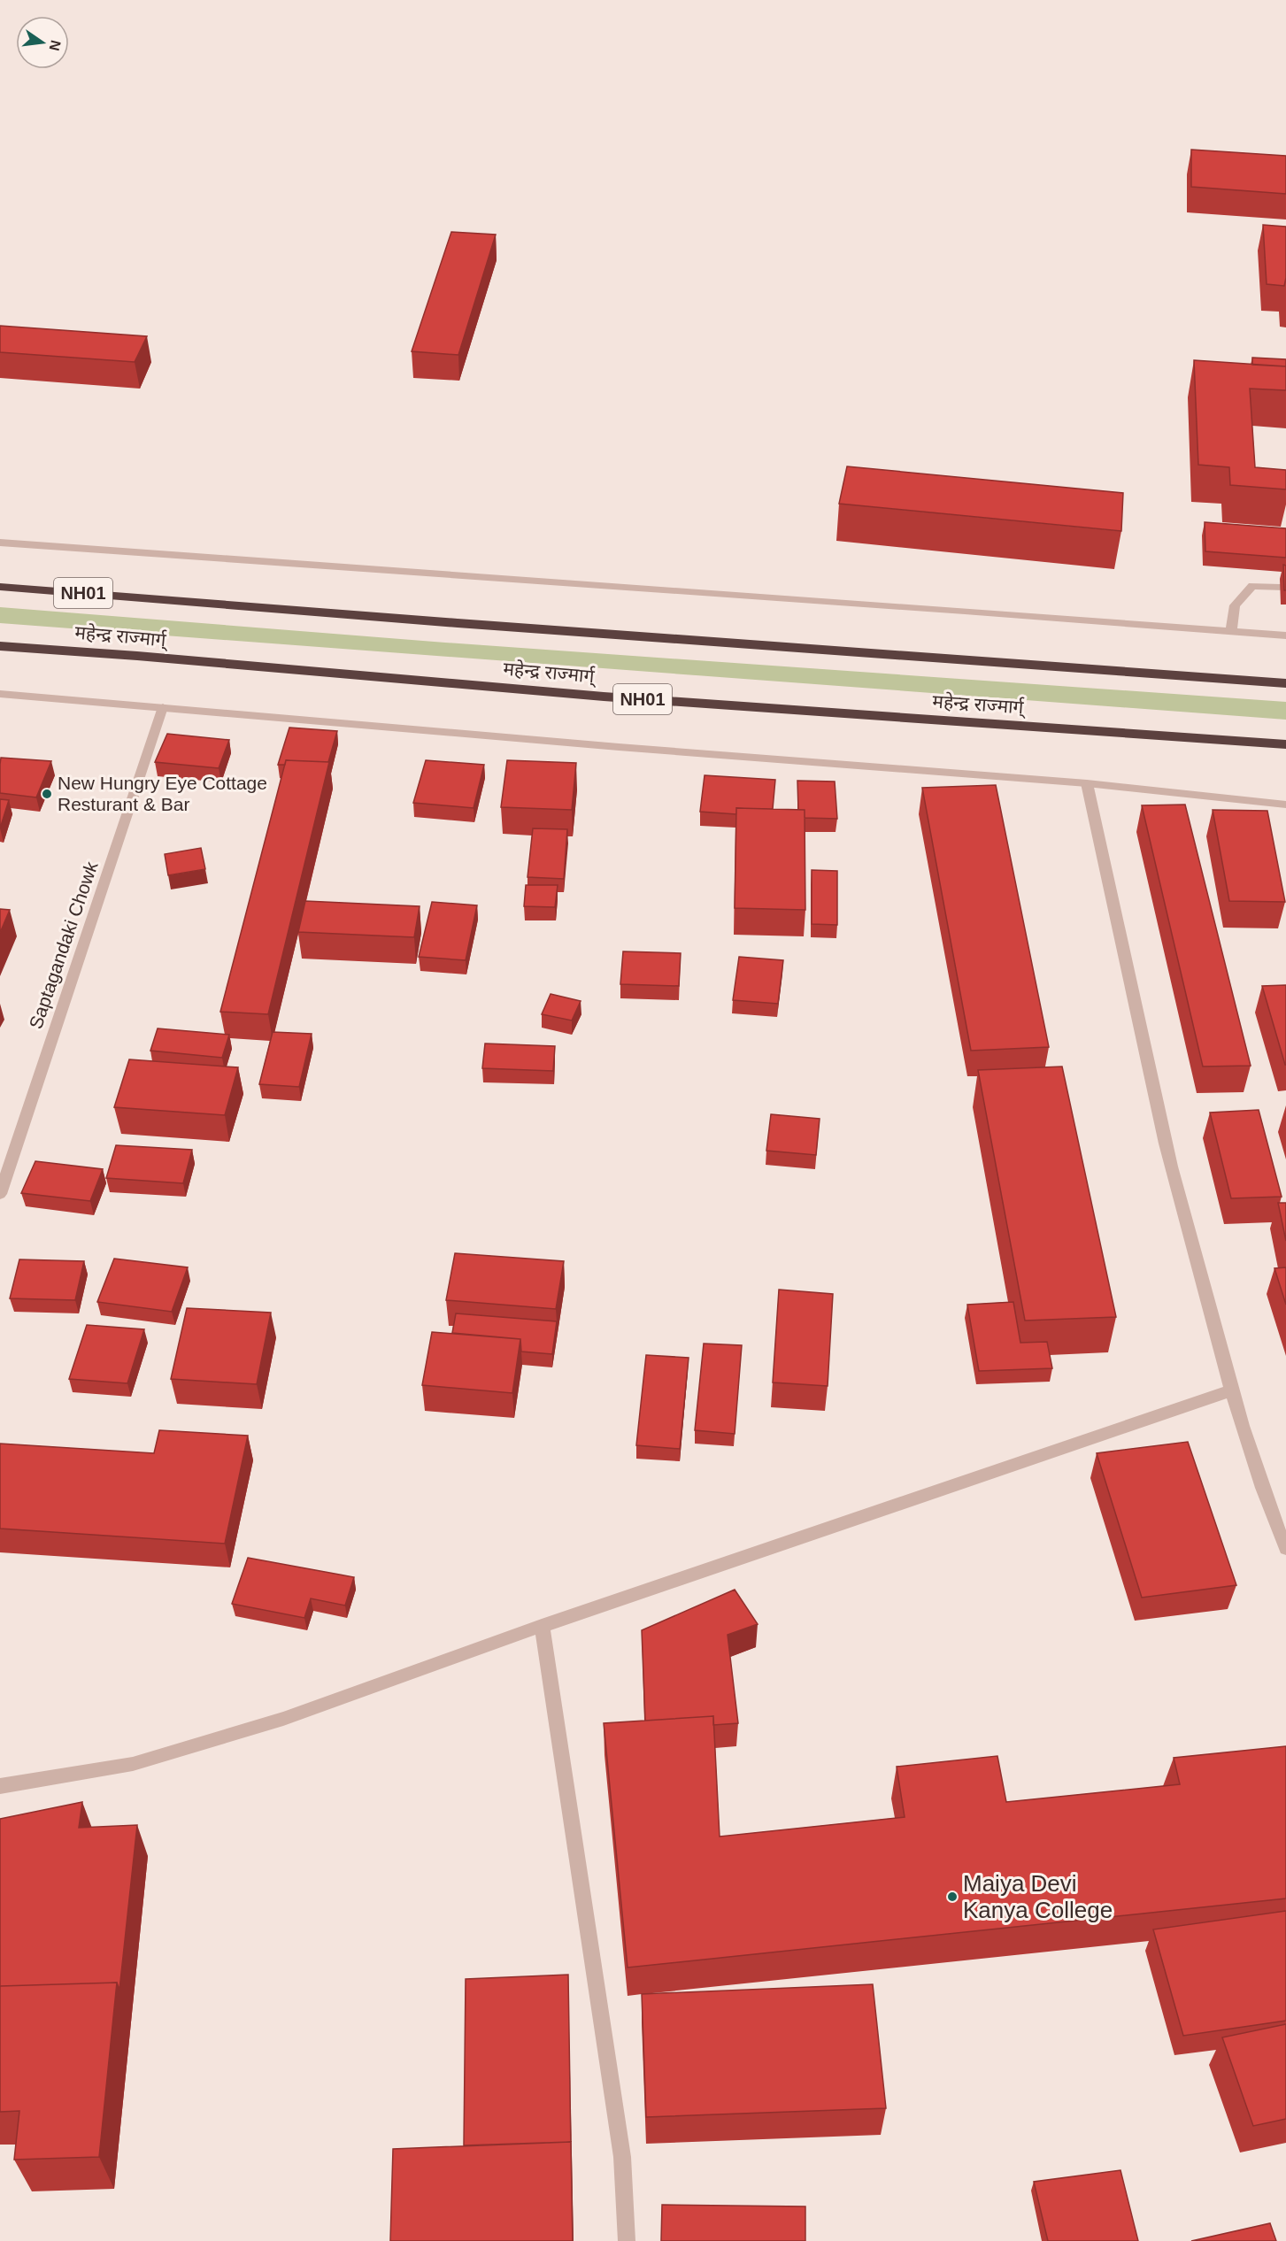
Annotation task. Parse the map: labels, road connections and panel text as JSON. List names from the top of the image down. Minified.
{"streets":{"highway":["NH01","महेन्द्र राज्मार्ग्"],"street":["Saptagandaki Chowk"]},"places":["New Hungry Eye Cottage Resturant & Bar","Maiya Devi Kanya College"],"north":"right"}
